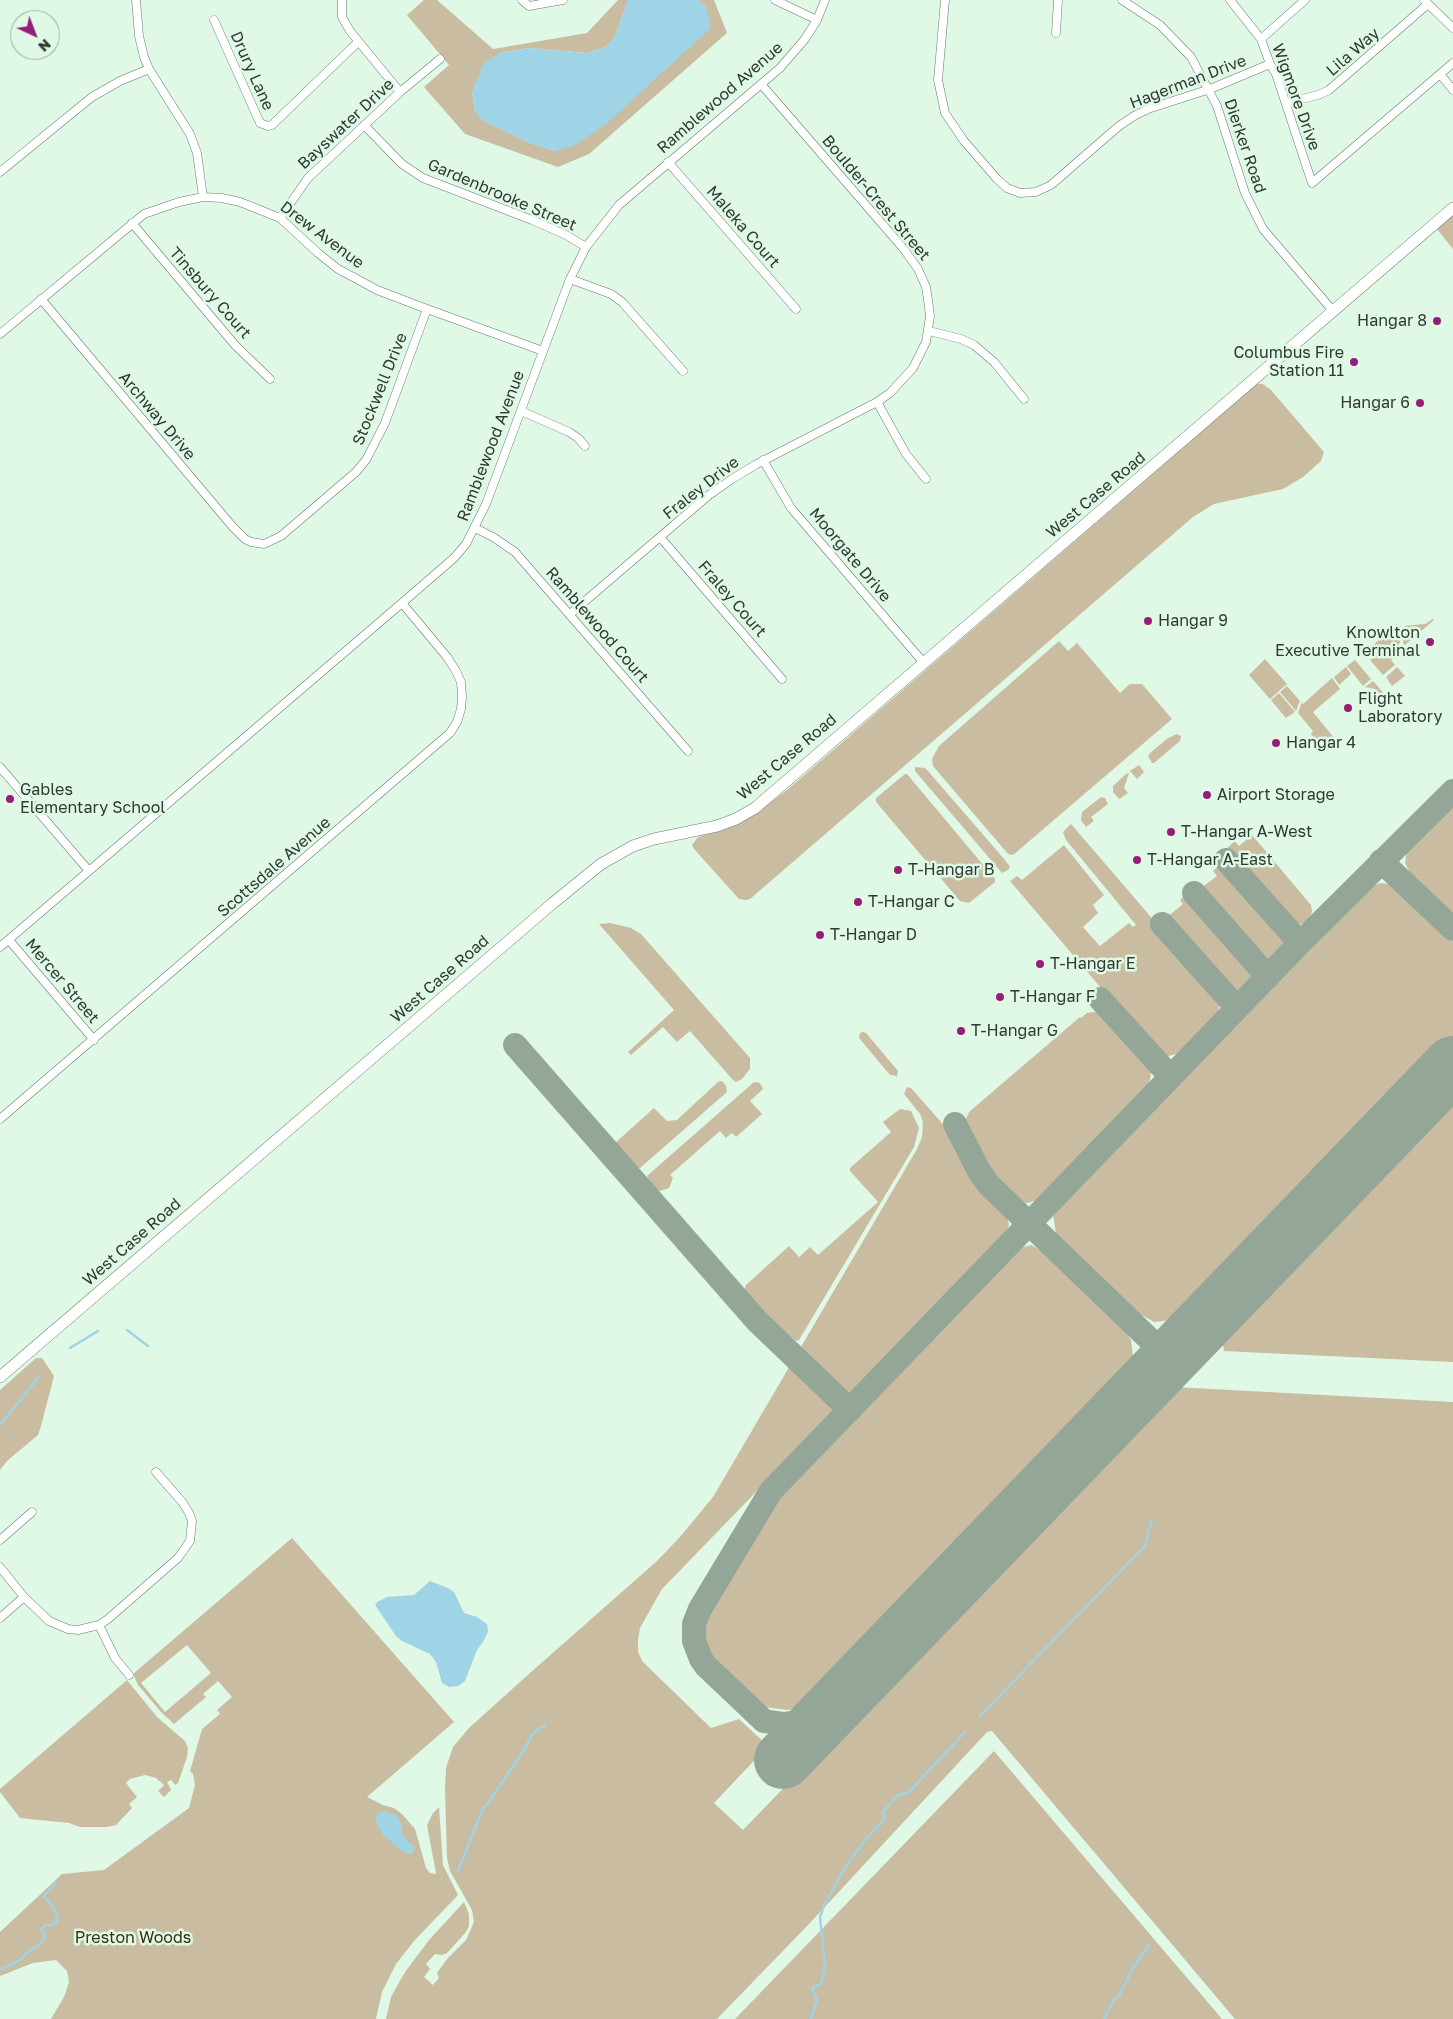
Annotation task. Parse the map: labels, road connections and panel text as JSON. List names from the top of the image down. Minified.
{"streets":{"main road":["West Case Road"],"street":["Lila Way","Drury Lane","Hagerman Drive","Wigmore Drive","Ramblewood Avenue","Bayswater Drive","Dierker Road","Gardenbrooke Street","Boulder-Crest Street","Maleka Court","Drew Avenue","Tinsbury Court","Stockwell Drive","Archway Drive","Fraley Drive","Moorgate Drive","Fraley Court","Ramblewood Court","Scottsdale Avenue","Mercer Street"]},"crossings":[["Lila Way","Wigmore Drive"],["Hagerman Drive","Wigmore Drive"],["Hagerman Drive","Dierker Road"],["Ramblewood Avenue","Gardenbrooke Street"],["Ramblewood Avenue","Boulder-Crest Street"],["Ramblewood Avenue","Maleka Court"],["Ramblewood Avenue","Drew Avenue"],["Ramblewood Avenue","Ramblewood Court"],["Ramblewood Avenue","Scottsdale Avenue"],["Ramblewood Avenue","Mercer Street"],["Bayswater Drive","Gardenbrooke Street"],["Bayswater Drive","Drew Avenue"],["Dierker Road","West Case Road"],["Boulder-Crest Street","Fraley Drive"],["Drew Avenue","Tinsbury Court"],["Drew Avenue","Stockwell Drive"],["Drew Avenue","Archway Drive"],["Stockwell Drive","Archway Drive"],["Fraley Drive","Moorgate Drive"],["Fraley Drive","Fraley Court"],["Fraley Drive","Ramblewood Court"],["West Case Road","Moorgate Drive"],["Scottsdale Avenue","Mercer Street"]],"parks":["Preston Woods"],"places":["Hangar 8","Columbus Fire Station 11","Hangar 6","Hangar 9","Knowlton Executive Terminal","Flight Laboratory","Hangar 4","Airport Storage","Gables Elementary School","T-Hangar A-West","T-Hangar A-East","T-Hangar B","T-Hangar C","T-Hangar D","T-Hangar E","T-Hangar F","T-Hangar G"],"north":"bottom right"}
